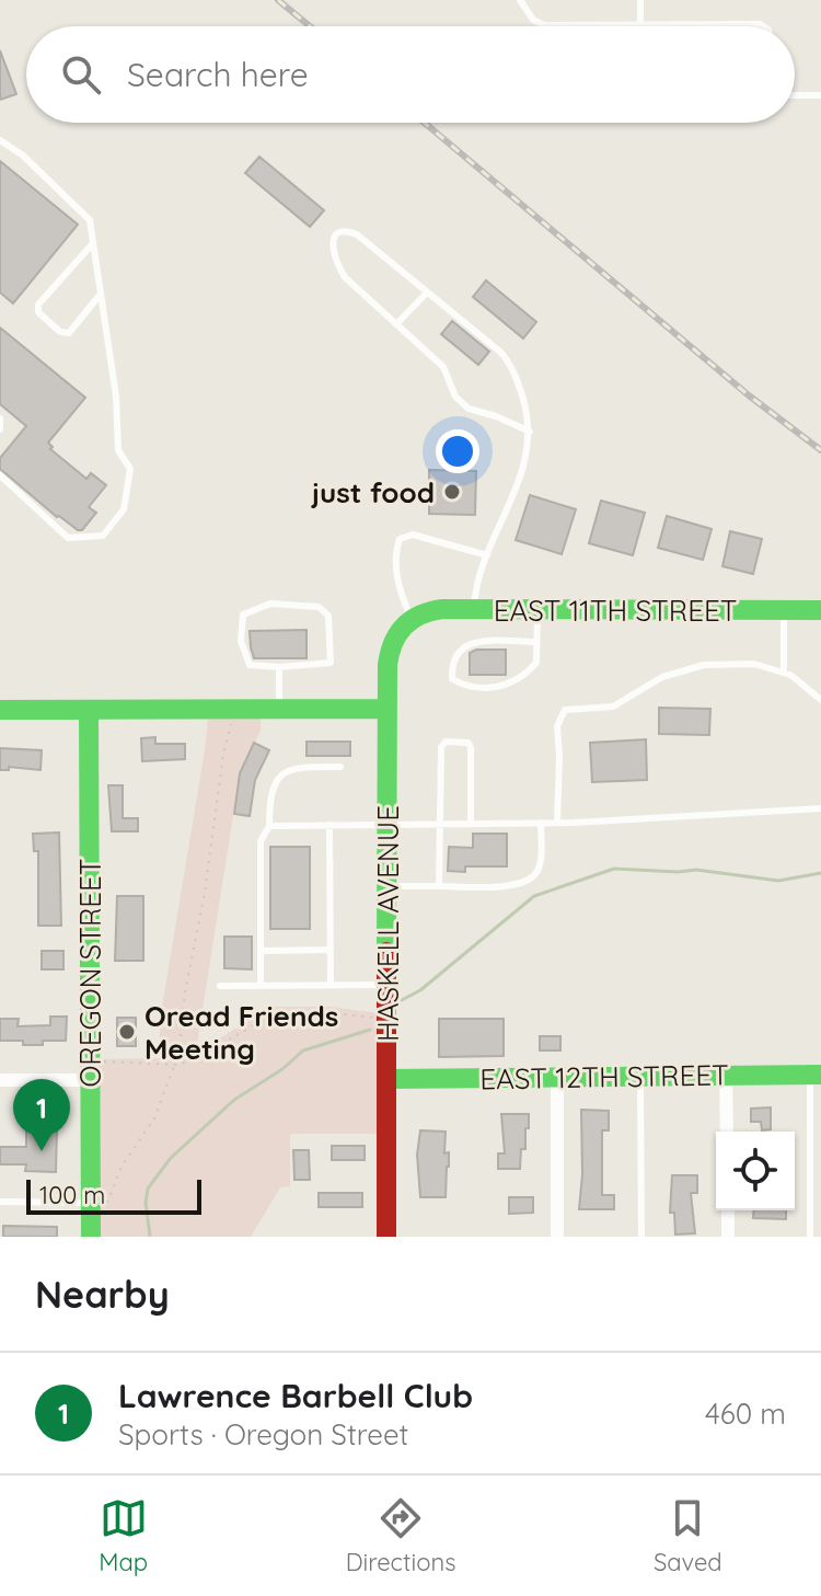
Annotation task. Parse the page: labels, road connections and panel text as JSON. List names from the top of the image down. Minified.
{"streets":{"street":["EAST 11TH STREET","HASKELL AVENUE","OREGON STREET","EAST 12TH STREET"]},"crossings":[["EAST 11TH STREET","HASKELL AVENUE"],["HASKELL AVENUE","EAST 12TH STREET"]],"places":["just food","Oread Friends Meeting"],"scale_bar":"100 m","page":{"search":"Search here","pins":"1","scale":"100 m","heading":"Nearby","list":[{"mark":"1","name":"Lawrence Barbell Club","note":"Sports · Oregon Street","value":"460 m"}],"nav":["Map","Directions","Saved"]}}
